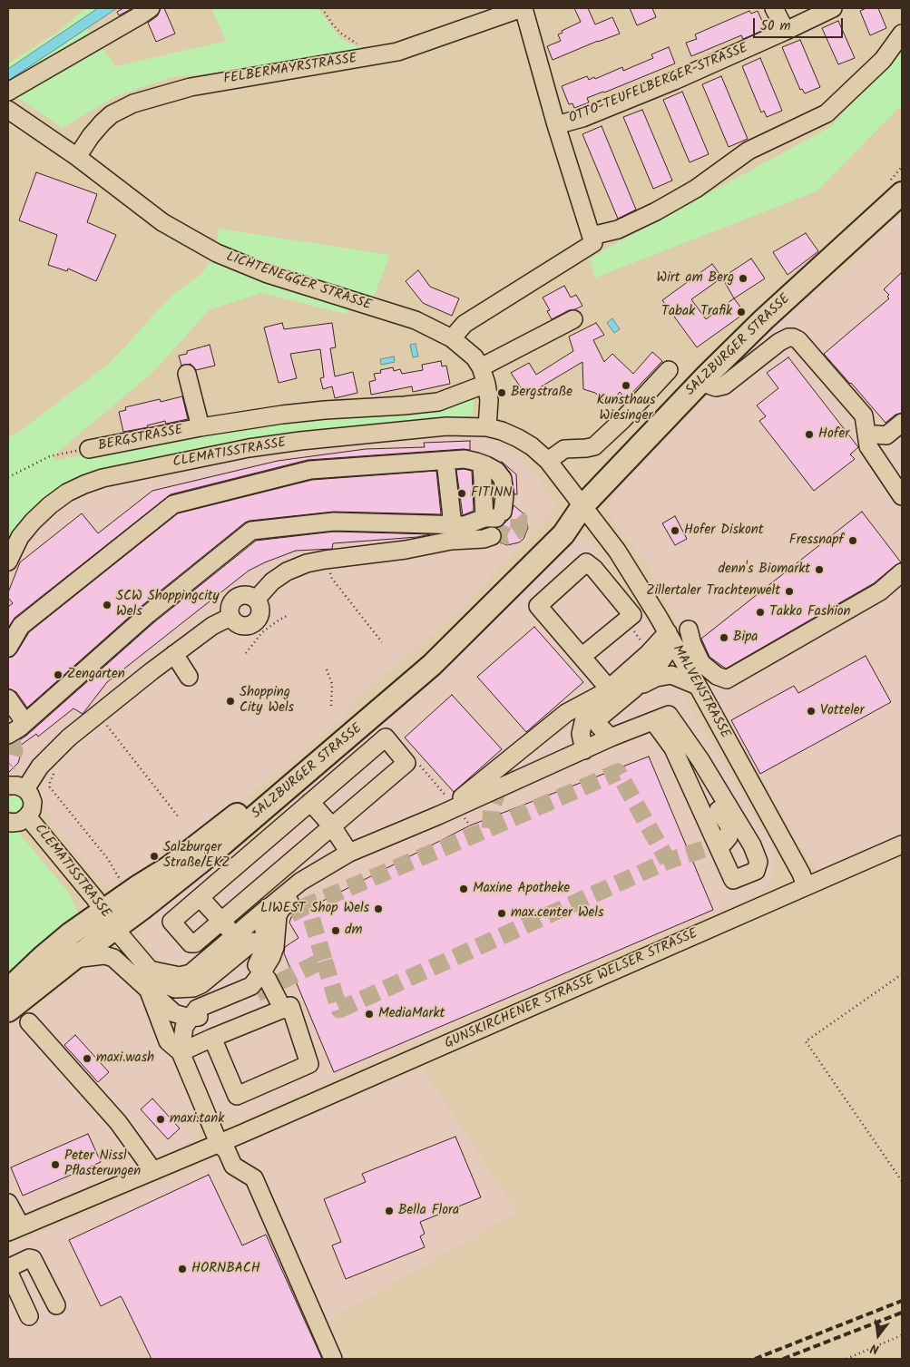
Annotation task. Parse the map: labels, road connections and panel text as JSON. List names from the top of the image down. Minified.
{"streets":{"main road":["SALZBURGER STRASSE"],"street":["FELBERMAYRSTRASSE","OTTO-TEUFELBERGER-STRASSE","LICHTENEGGER STRASSE","BERGSTRASSE","CLEMATISSTRASSE","MALVENSTRASSE","GUNSKIRCHENER STRASSE WELSER STRASSE"]},"crossings":[["FELBERMAYRSTRASSE","OTTO-TEUFELBERGER-STRASSE"],["FELBERMAYRSTRASSE","LICHTENEGGER STRASSE"],["LICHTENEGGER STRASSE","BERGSTRASSE"],["LICHTENEGGER STRASSE","CLEMATISSTRASSE"],["SALZBURGER STRASSE","CLEMATISSTRASSE"],["SALZBURGER STRASSE","MALVENSTRASSE"],["MALVENSTRASSE","GUNSKIRCHENER STRASSE WELSER STRASSE"]],"places":["Wirt am Berg","Tabak Trafik","Kunsthaus Wiesinger","Bergstraße","Hofer","FITINN","Hofer Diskont","Fressnapf","denn's Biomarkt","Zillertaler Trachtenwelt","SCW Shoppingcity Wels","Takko Fashion","Bipa","Zengarten","Shopping City Wels","Votteler","Salzburger Straße/EKZ","Maxine Apotheke","LIWEST Shop Wels","max.center Wels","dm","MediaMarkt","maxi.wash","maxi.tank","Peter Nissl Pflasterungen","Bella Flora","HORNBACH"],"scale_bar":"50 m","north":"bottom"}
